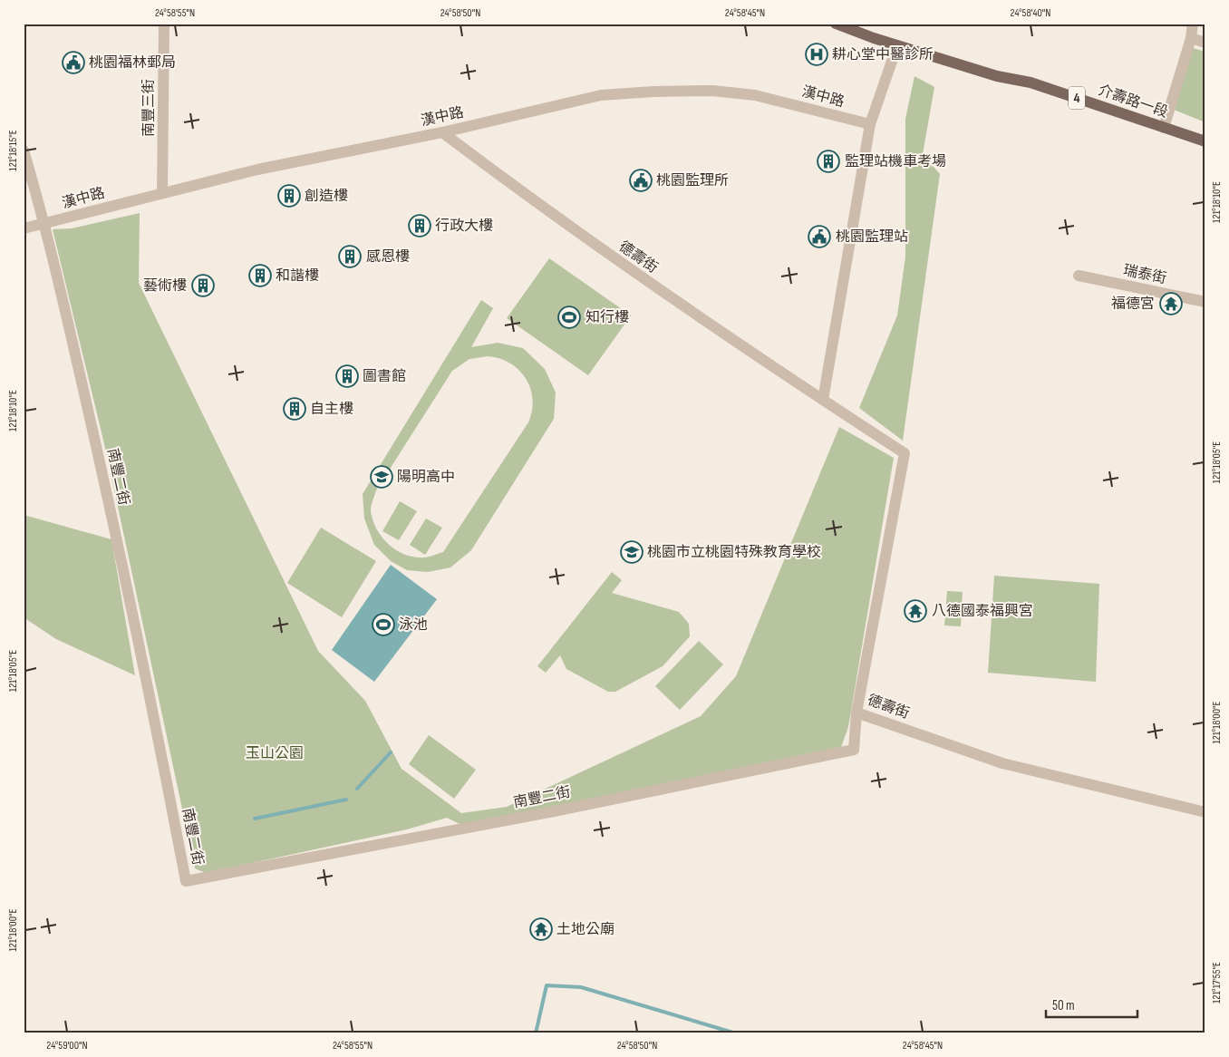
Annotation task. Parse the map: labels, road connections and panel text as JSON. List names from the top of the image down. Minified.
{"streets":{"main road":["4","介壽路一段"],"street":["漢中路","南豐三街","德壽街","瑞泰街","南豐二街"]},"crossings":[["漢中路","南豐三街"],["漢中路","德壽街"],["漢中路","南豐二街"],["4","介壽路一段"],["德壽街","南豐二街"]],"parks":["玉山公園"],"places":{"hospital":["耕心堂中醫診所"],"public building":["桃園福林郵局","桃園監理所","桃園監理站"],"building":["監理站機車考場","創造樓","行政大樓","感恩樓","和諧樓","藝術樓","圖書館","自主樓"],"temple":["福德宮","八德國泰福興宮","土地公廟"],"sports":["知行樓","泳池"],"school or university":["陽明高中","桃園市立桃園特殊教育學校"]},"scale_bar":"50 m","coordinates":["24°58'55\"N","24°58'50\"N","24°58'45\"N","24°58'40\"N","121°18'15\"E","121°18'10\"E","121°18'05\"E","121°18'00\"E","121°17'55\"E","24°59'00\"N"]}
